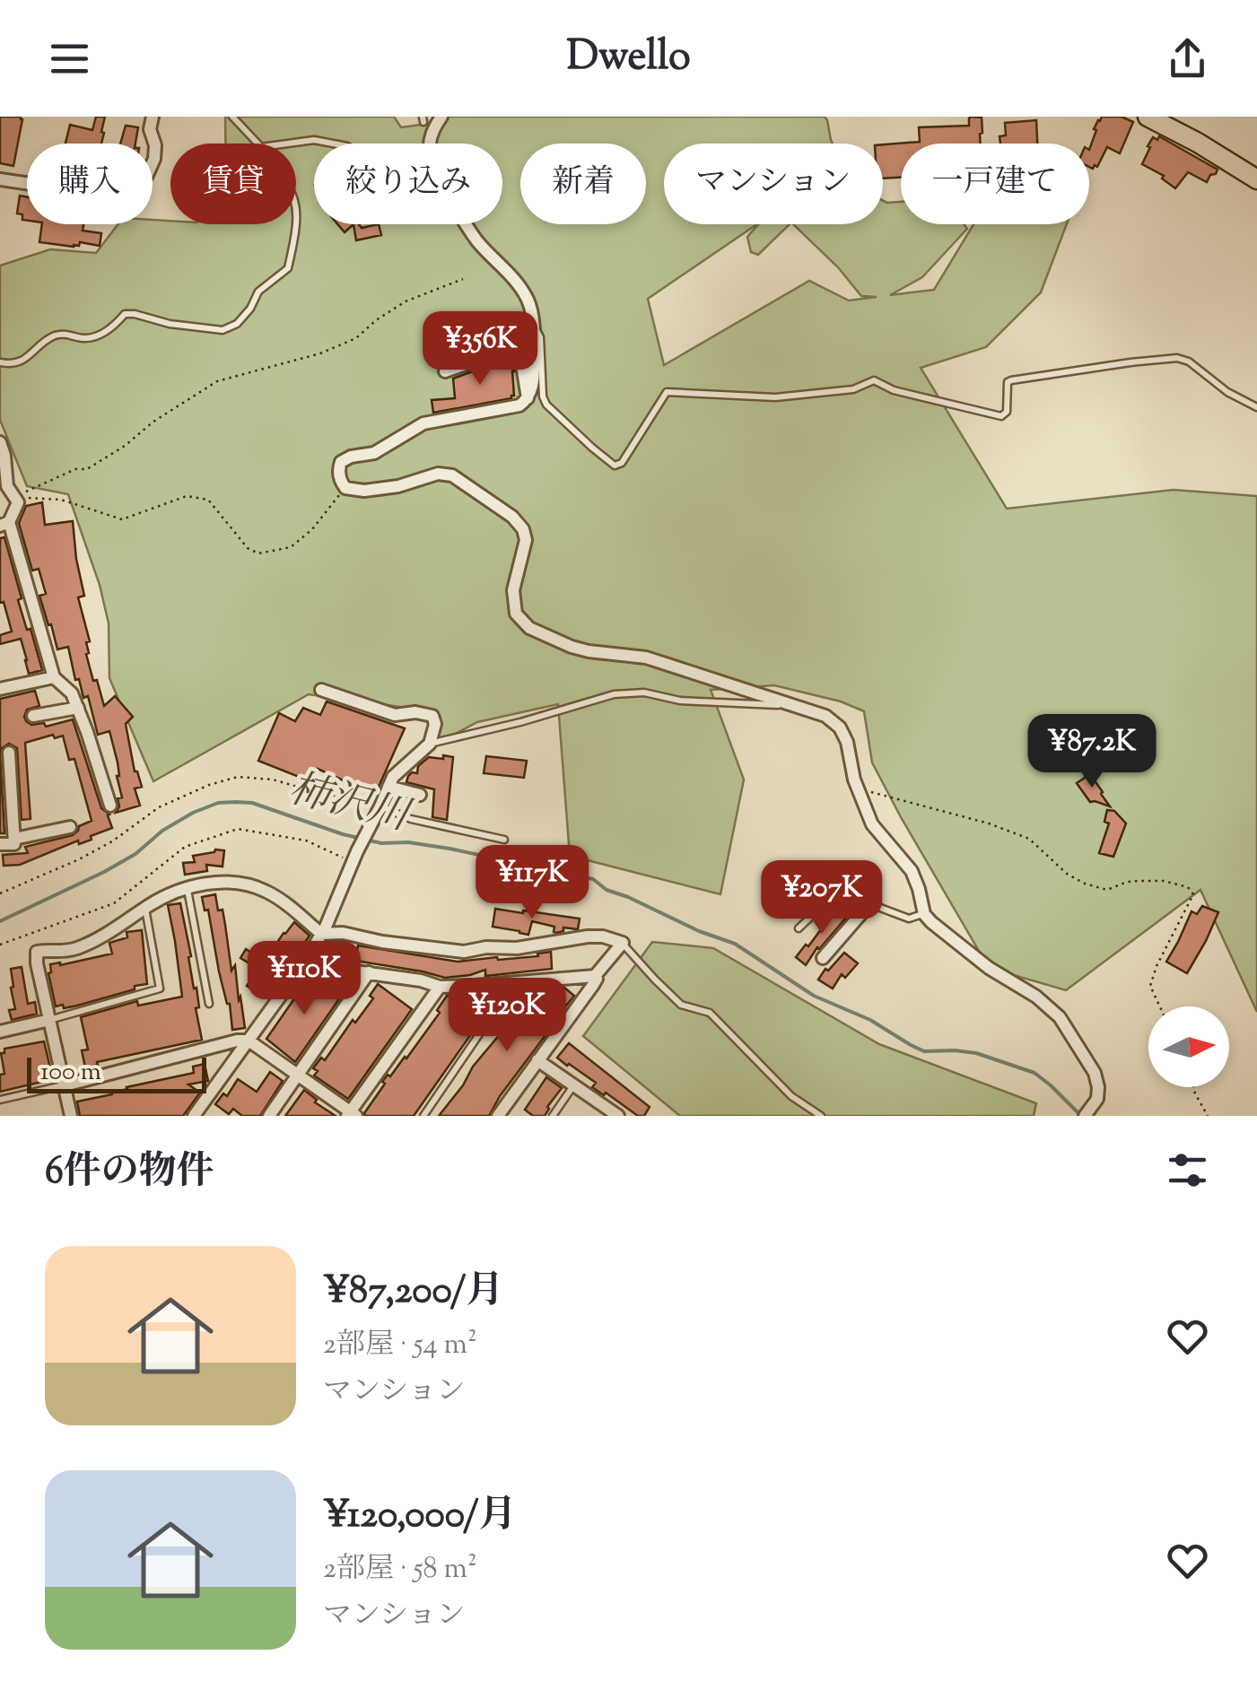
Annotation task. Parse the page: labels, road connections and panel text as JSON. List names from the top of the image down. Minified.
{"water":["柿沢川"],"scale_bar":"100 m","north":"right","page":{"header":"Dwello","chip":["購入","賃貸","絞り込み","新着","マンション","一戸建て"],"price":["¥356K","¥87.2K","¥117K","¥207K","¥110K","¥120K"],"scale":"100 m","heading":"6件の物件","list":[{"name":"¥87,200/月","note":"2部屋 · 54 m² · マンション"},{"name":"¥120,000/月","note":"2部屋 · 58 m² · マンション"}]}}
